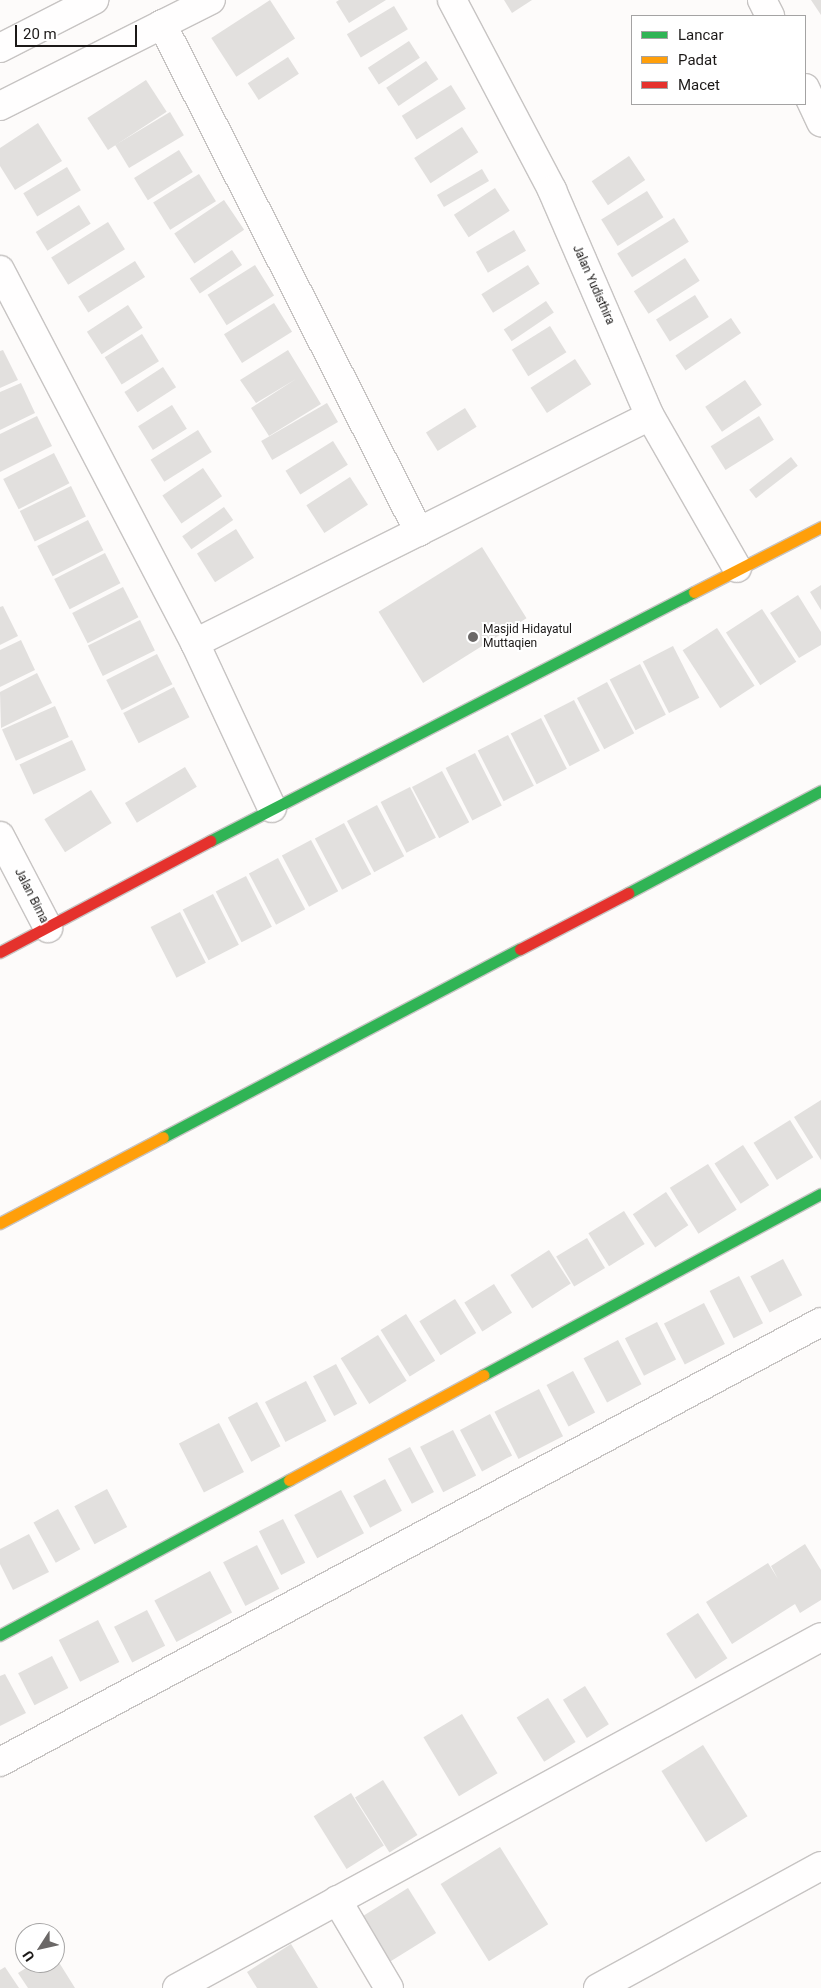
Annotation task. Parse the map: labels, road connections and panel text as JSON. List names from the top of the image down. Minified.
{"streets":{"street":["Jalan Yudisthira","Jalan Bima"]},"places":["Masjid Hidayatul Muttaqien"],"legend":["Lancar","Padat","Macet"],"scale_bar":"20 m","north":"bottom left"}
